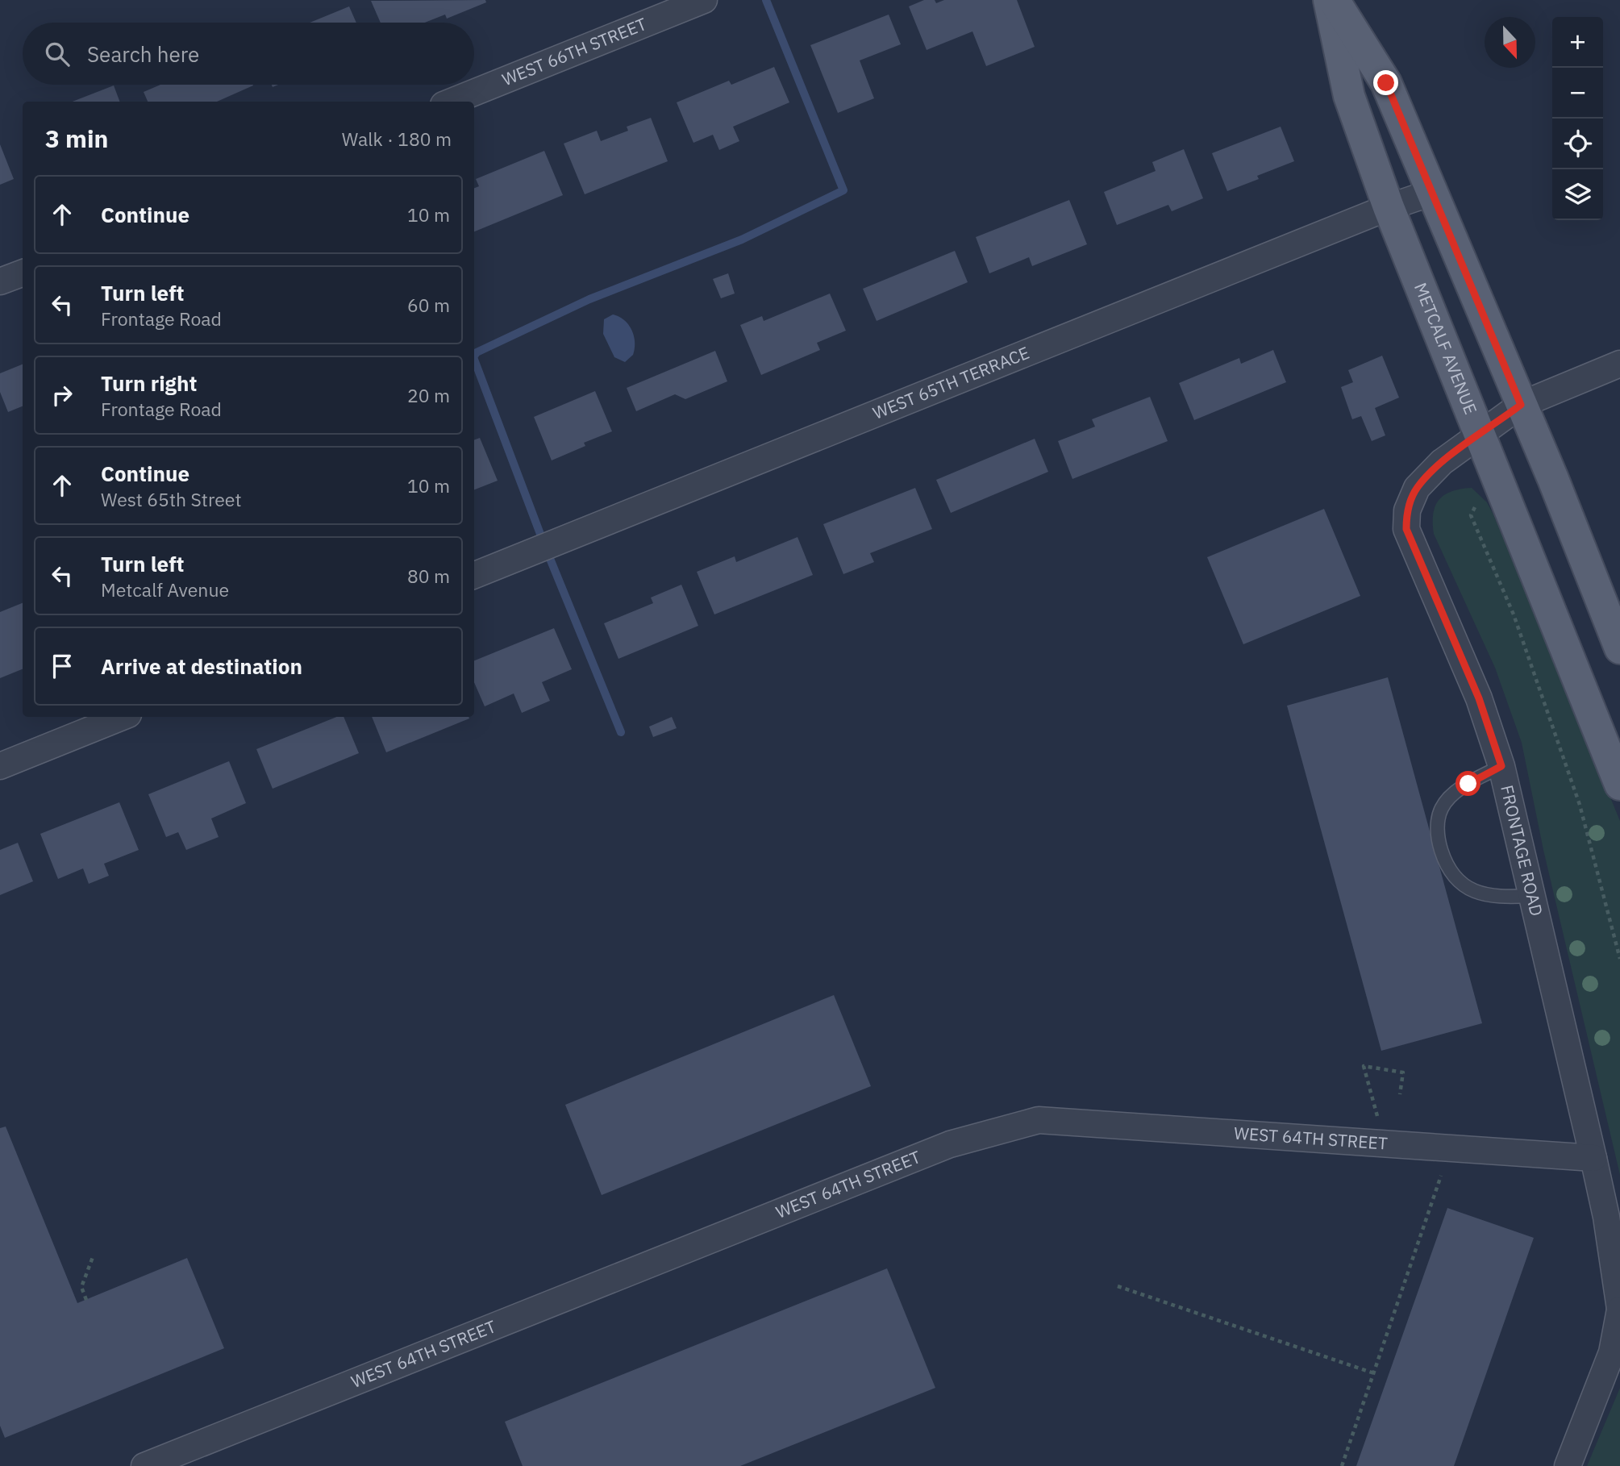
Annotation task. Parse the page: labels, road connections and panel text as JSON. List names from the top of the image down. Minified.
{"streets":{"main road":["METCALF AVENUE"],"street":["WEST 66TH STREET","WEST 65TH TERRACE","FRONTAGE ROAD","WEST 64TH STREET"]},"crossings":[["METCALF AVENUE","WEST 65TH TERRACE"],["METCALF AVENUE","FRONTAGE ROAD"],["FRONTAGE ROAD","WEST 64TH STREET"]],"north":"bottom","page":{"map_buttons":["+","−"],"search":"Search here","heading":["3 min","Walk · 180 m"],"list":[["Continue","10 m"],["Turn left","Frontage Road","60 m"],["Turn right","Frontage Road","20 m"],["Continue","West 65th Street","10 m"],["Turn left","Metcalf Avenue","80 m"],"Arrive at destination"]}}
